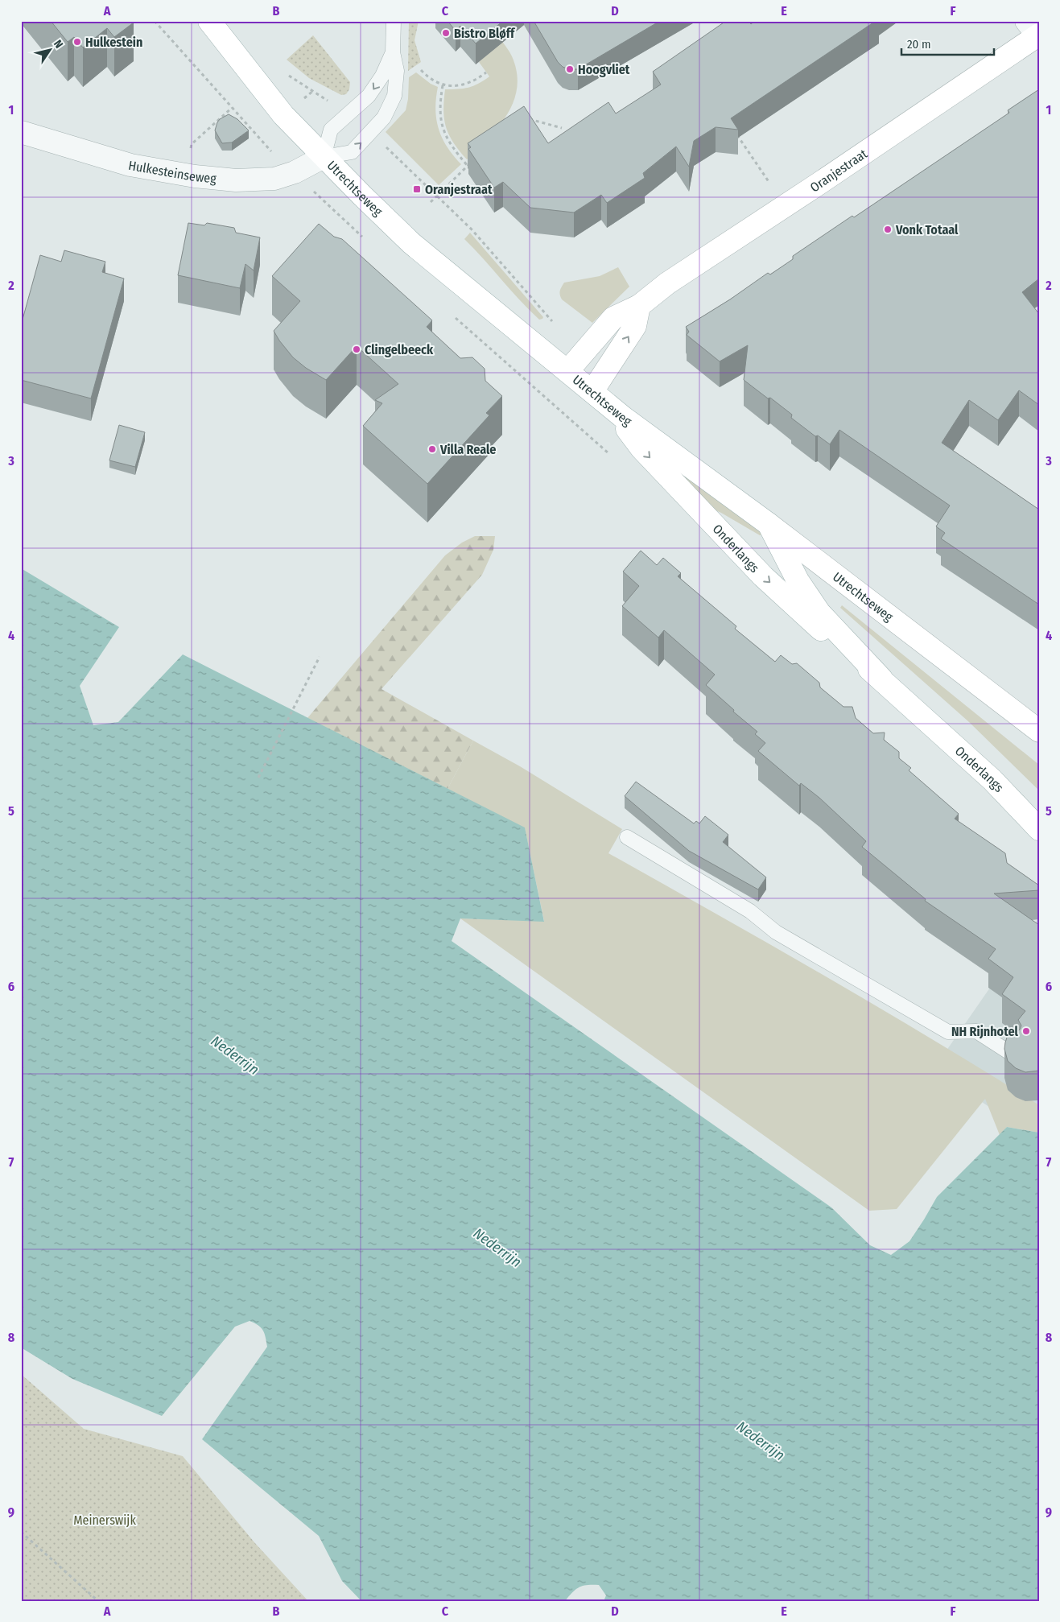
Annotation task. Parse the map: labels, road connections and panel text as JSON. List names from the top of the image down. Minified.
{"streets":{"main road":["Oranjestraat","Utrechtseweg","Onderlangs"],"street":["Hulkesteinseweg"]},"crossings":[["Oranjestraat","Utrechtseweg"],["Hulkesteinseweg","Utrechtseweg"],["Utrechtseweg","Onderlangs"]],"water":["Nederrijn"],"parks":["Meinerswijk"],"places":{"other":["Bistro Bløff","Hulkestein","Hoogvliet","Vonk Totaal","Clingelbeeck","Villa Reale","NH Rijnhotel"],"transit":["Oranjestraat"]},"scale_bar":"20 m","north":"top right","grid":{"columns":["A","B","C","D","E","F"],"rows":["1","2","3","4","5","6","7","8","9"]}}
